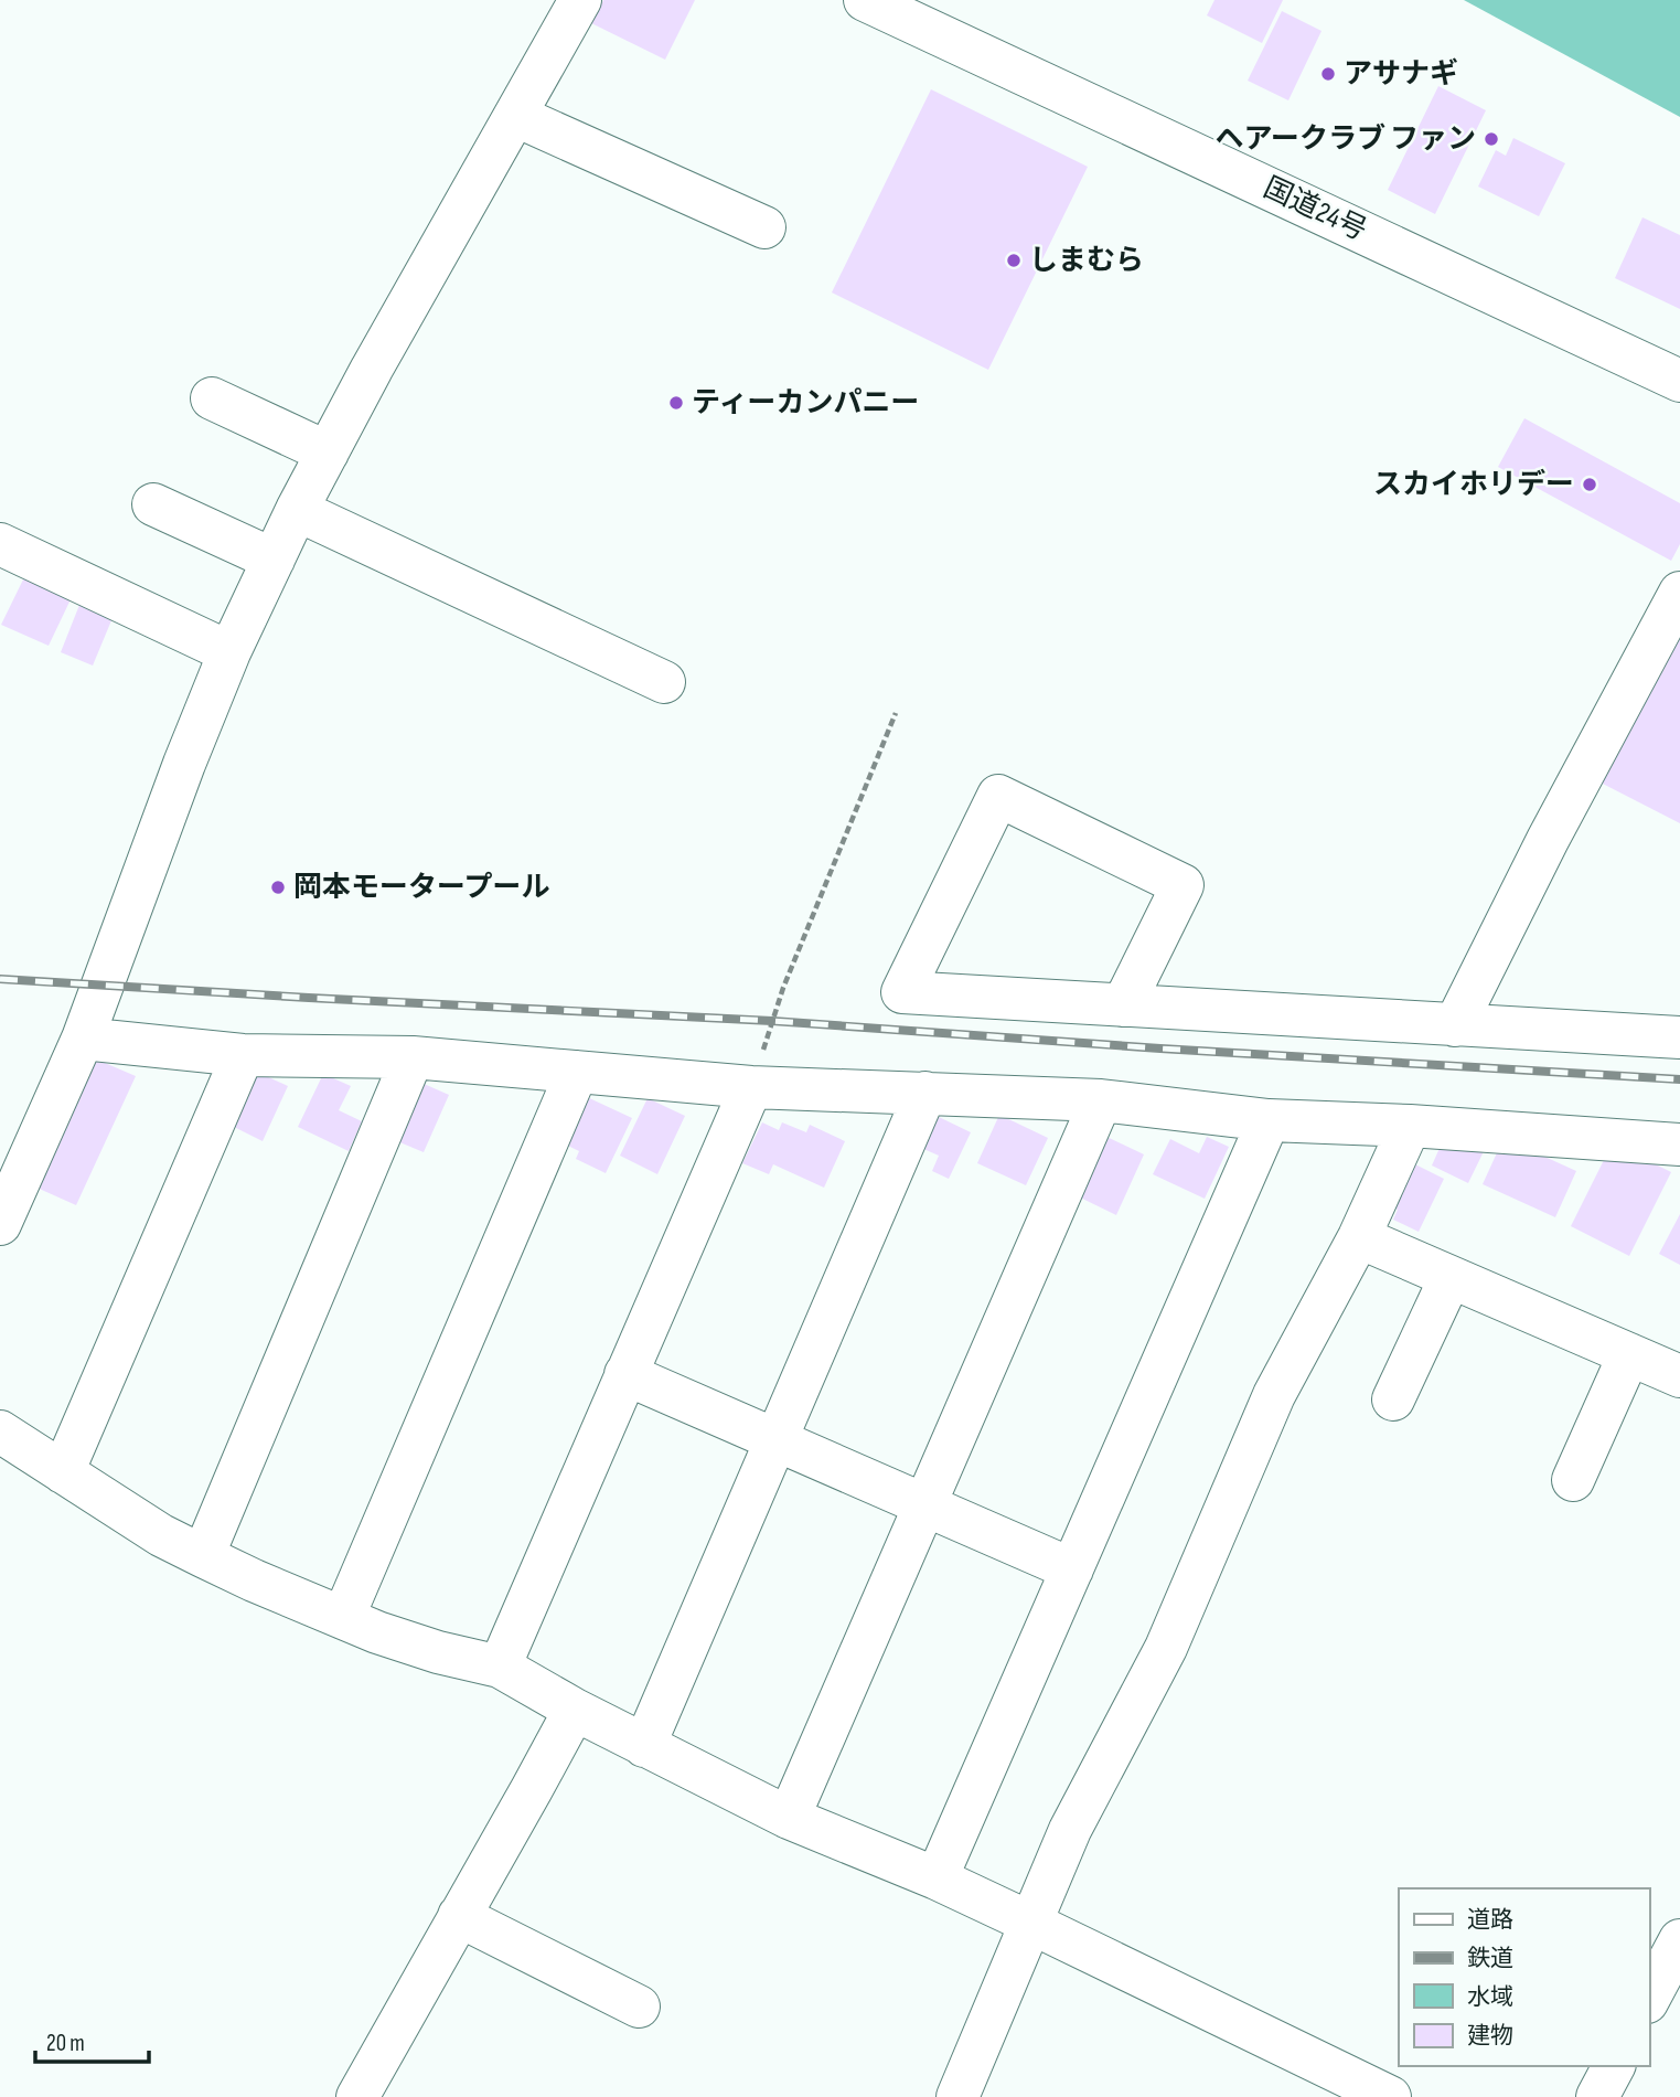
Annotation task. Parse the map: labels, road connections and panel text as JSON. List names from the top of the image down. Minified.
{"streets":{"main road":["国道24号"]},"places":["アサナギ","ヘアークラブ ファン","しまむら","ティーカンパニー","スカイホリデー","岡本モータープール"],"legend":["道路","鉄道","水域","建物"],"scale_bar":"20 m"}
